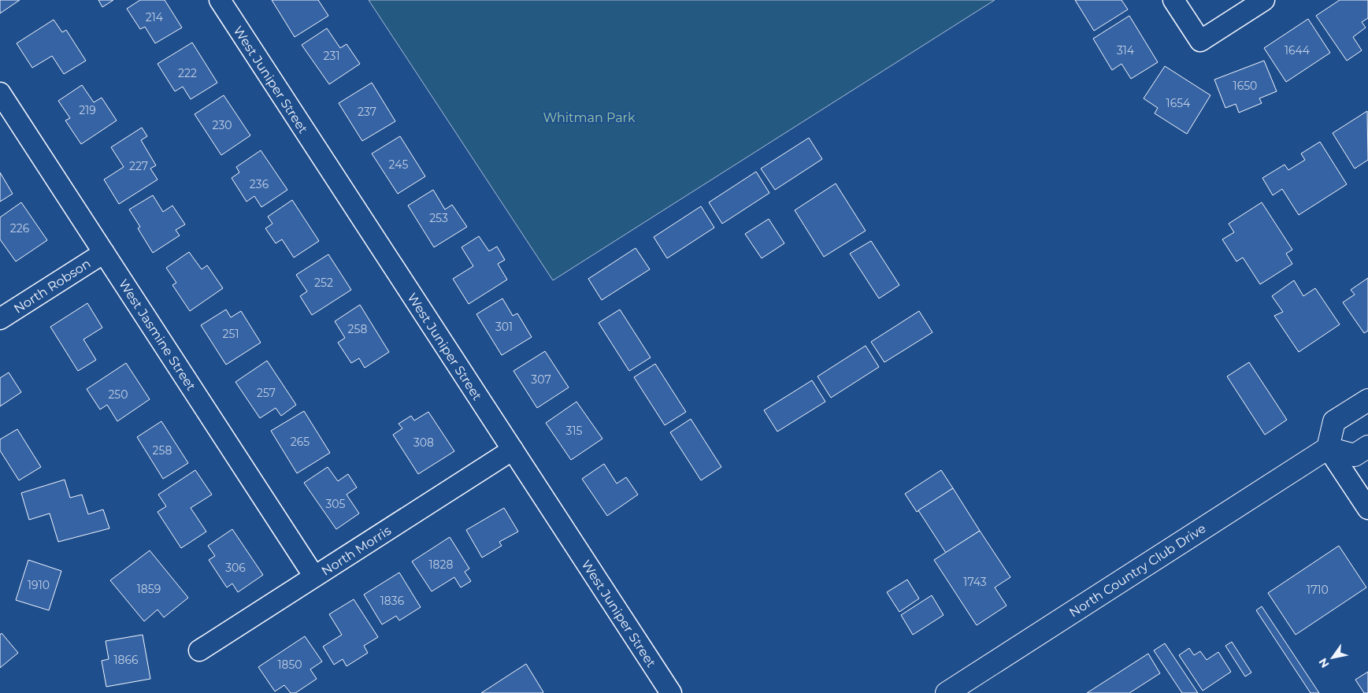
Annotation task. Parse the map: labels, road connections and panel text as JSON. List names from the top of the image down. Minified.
{"streets":{"main road":["North Country Club Drive"],"street":["West Juniper Street","North Robson","West Jasmine Street","North Morris"]},"crossings":[["West Juniper Street","North Morris"],["North Robson","West Jasmine Street"],["West Jasmine Street","North Morris"]],"parks":["Whitman Park"],"house_numbers":["214","314","1644","231","222","1650","1654","219","237","230","245","227","236","253","226","252","301","258","251","307","257","250","315","265","308","258","305","1828","306","1743","1910","1859","1710","1836","1866","1850"],"north":"bottom left"}
